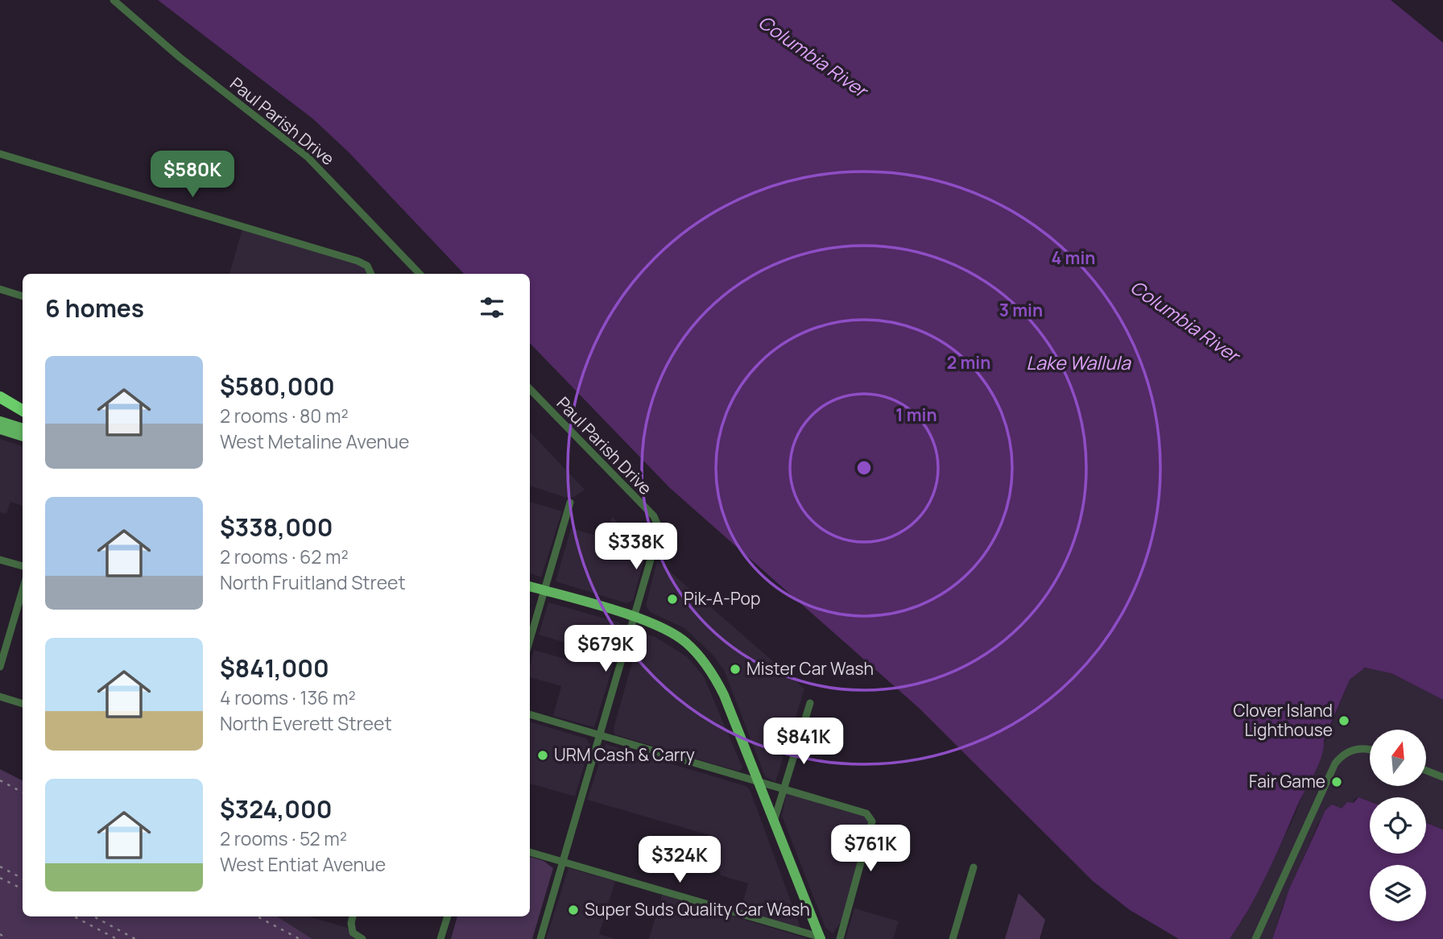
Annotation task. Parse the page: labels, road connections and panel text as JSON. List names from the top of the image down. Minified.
{"streets":{"street":["Paul Parish Drive"]},"water":["Columbia River","Lake Wallula"],"places":["Pik-A-Pop","Mister Car Wash","Clover Island Lighthouse","URM Cash & Carry","Fair Game","Super Suds Quality Car Wash"],"north":"top","page":{"price":["$580K","$338K","$679K","$841K","$761K","$324K"],"heading":"6 homes","list":[{"name":"$580,000","note":"2 rooms · 80 m² · West Metaline Avenue"},{"name":"$338,000","note":"2 rooms · 62 m² · North Fruitland Street"},{"name":"$841,000","note":"4 rooms · 136 m² · North Everett Street"},{"name":"$324,000","note":"2 rooms · 52 m² · West Entiat Avenue"}]},"rings":["4 min","3 min","2 min","1 min"]}
